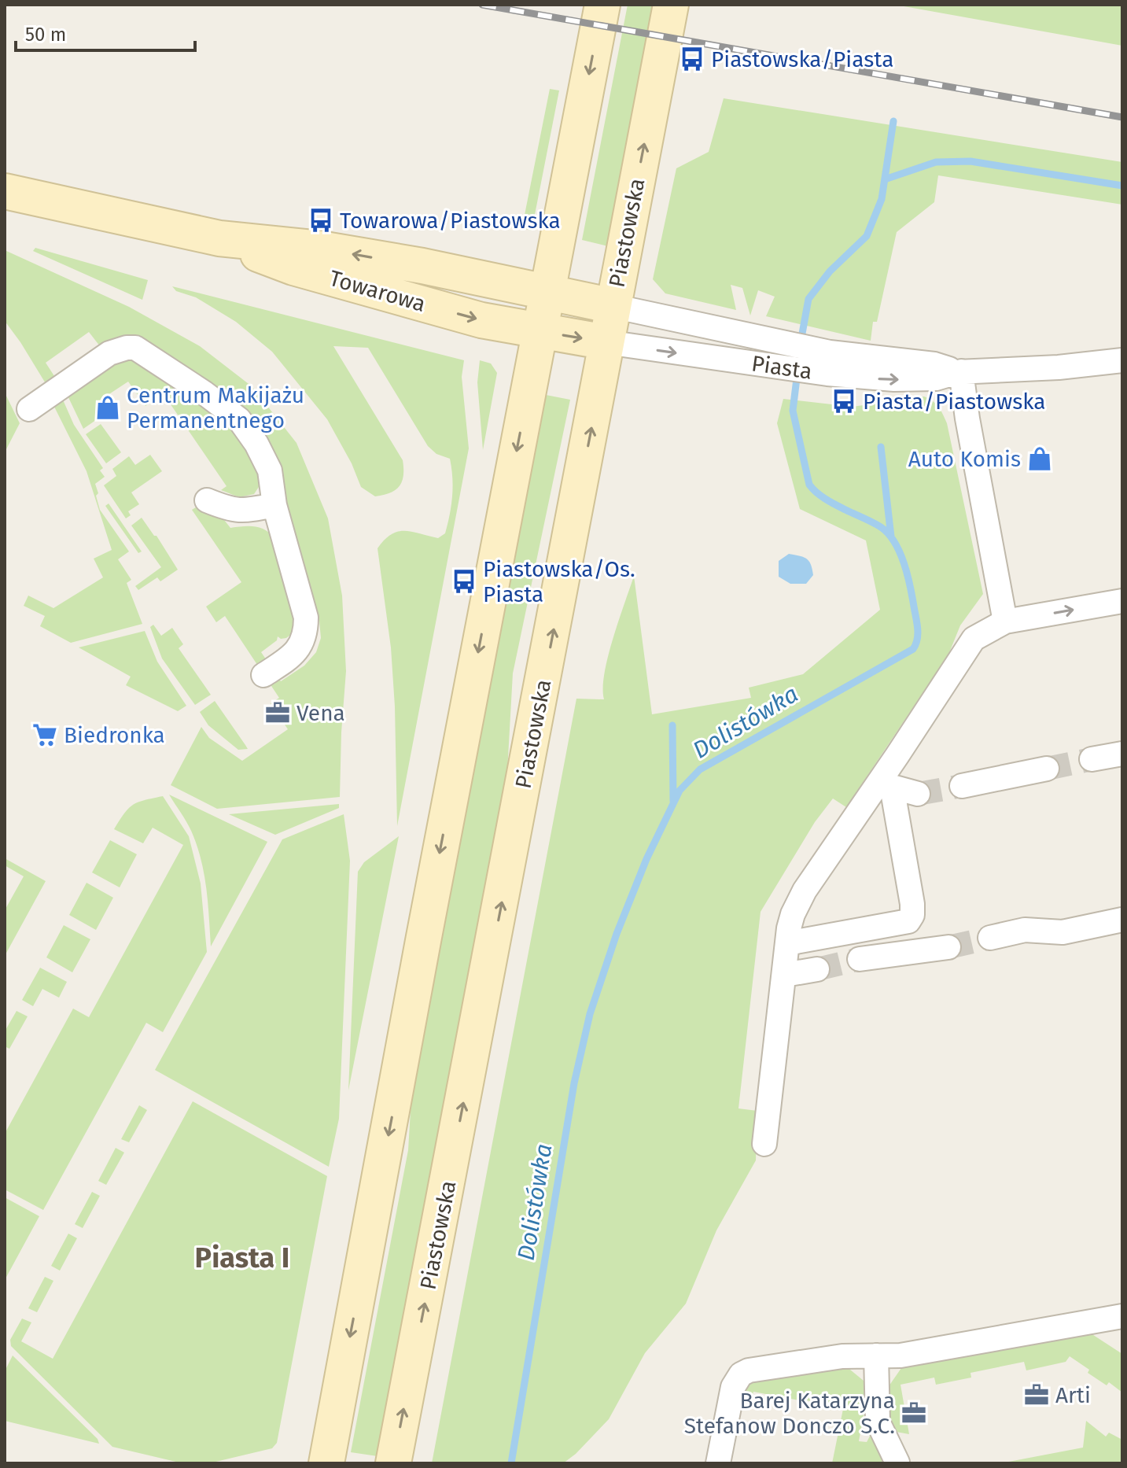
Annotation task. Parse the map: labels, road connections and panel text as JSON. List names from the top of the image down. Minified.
{"streets":{"main road":["Piastowska","Towarowa"],"street":["Piasta"]},"crossings":[["Piastowska","Towarowa"],["Piastowska","Piasta"],["Towarowa","Piasta"]],"districts":["Piasta I"],"water":["Dolistówka"],"places":{"bus stop":["Piastowska/Piasta","Towarowa/Piastowska","Piasta/Piastowska","Piastowska/Os. Piasta"],"shop":["Centrum Makijażu Permanentnego","Auto Komis"],"office":["Vena","Arti","Barej Katarzyna Stefanow Donczo S.C."],"supermarket":["Biedronka"]},"scale_bar":"50 m"}
